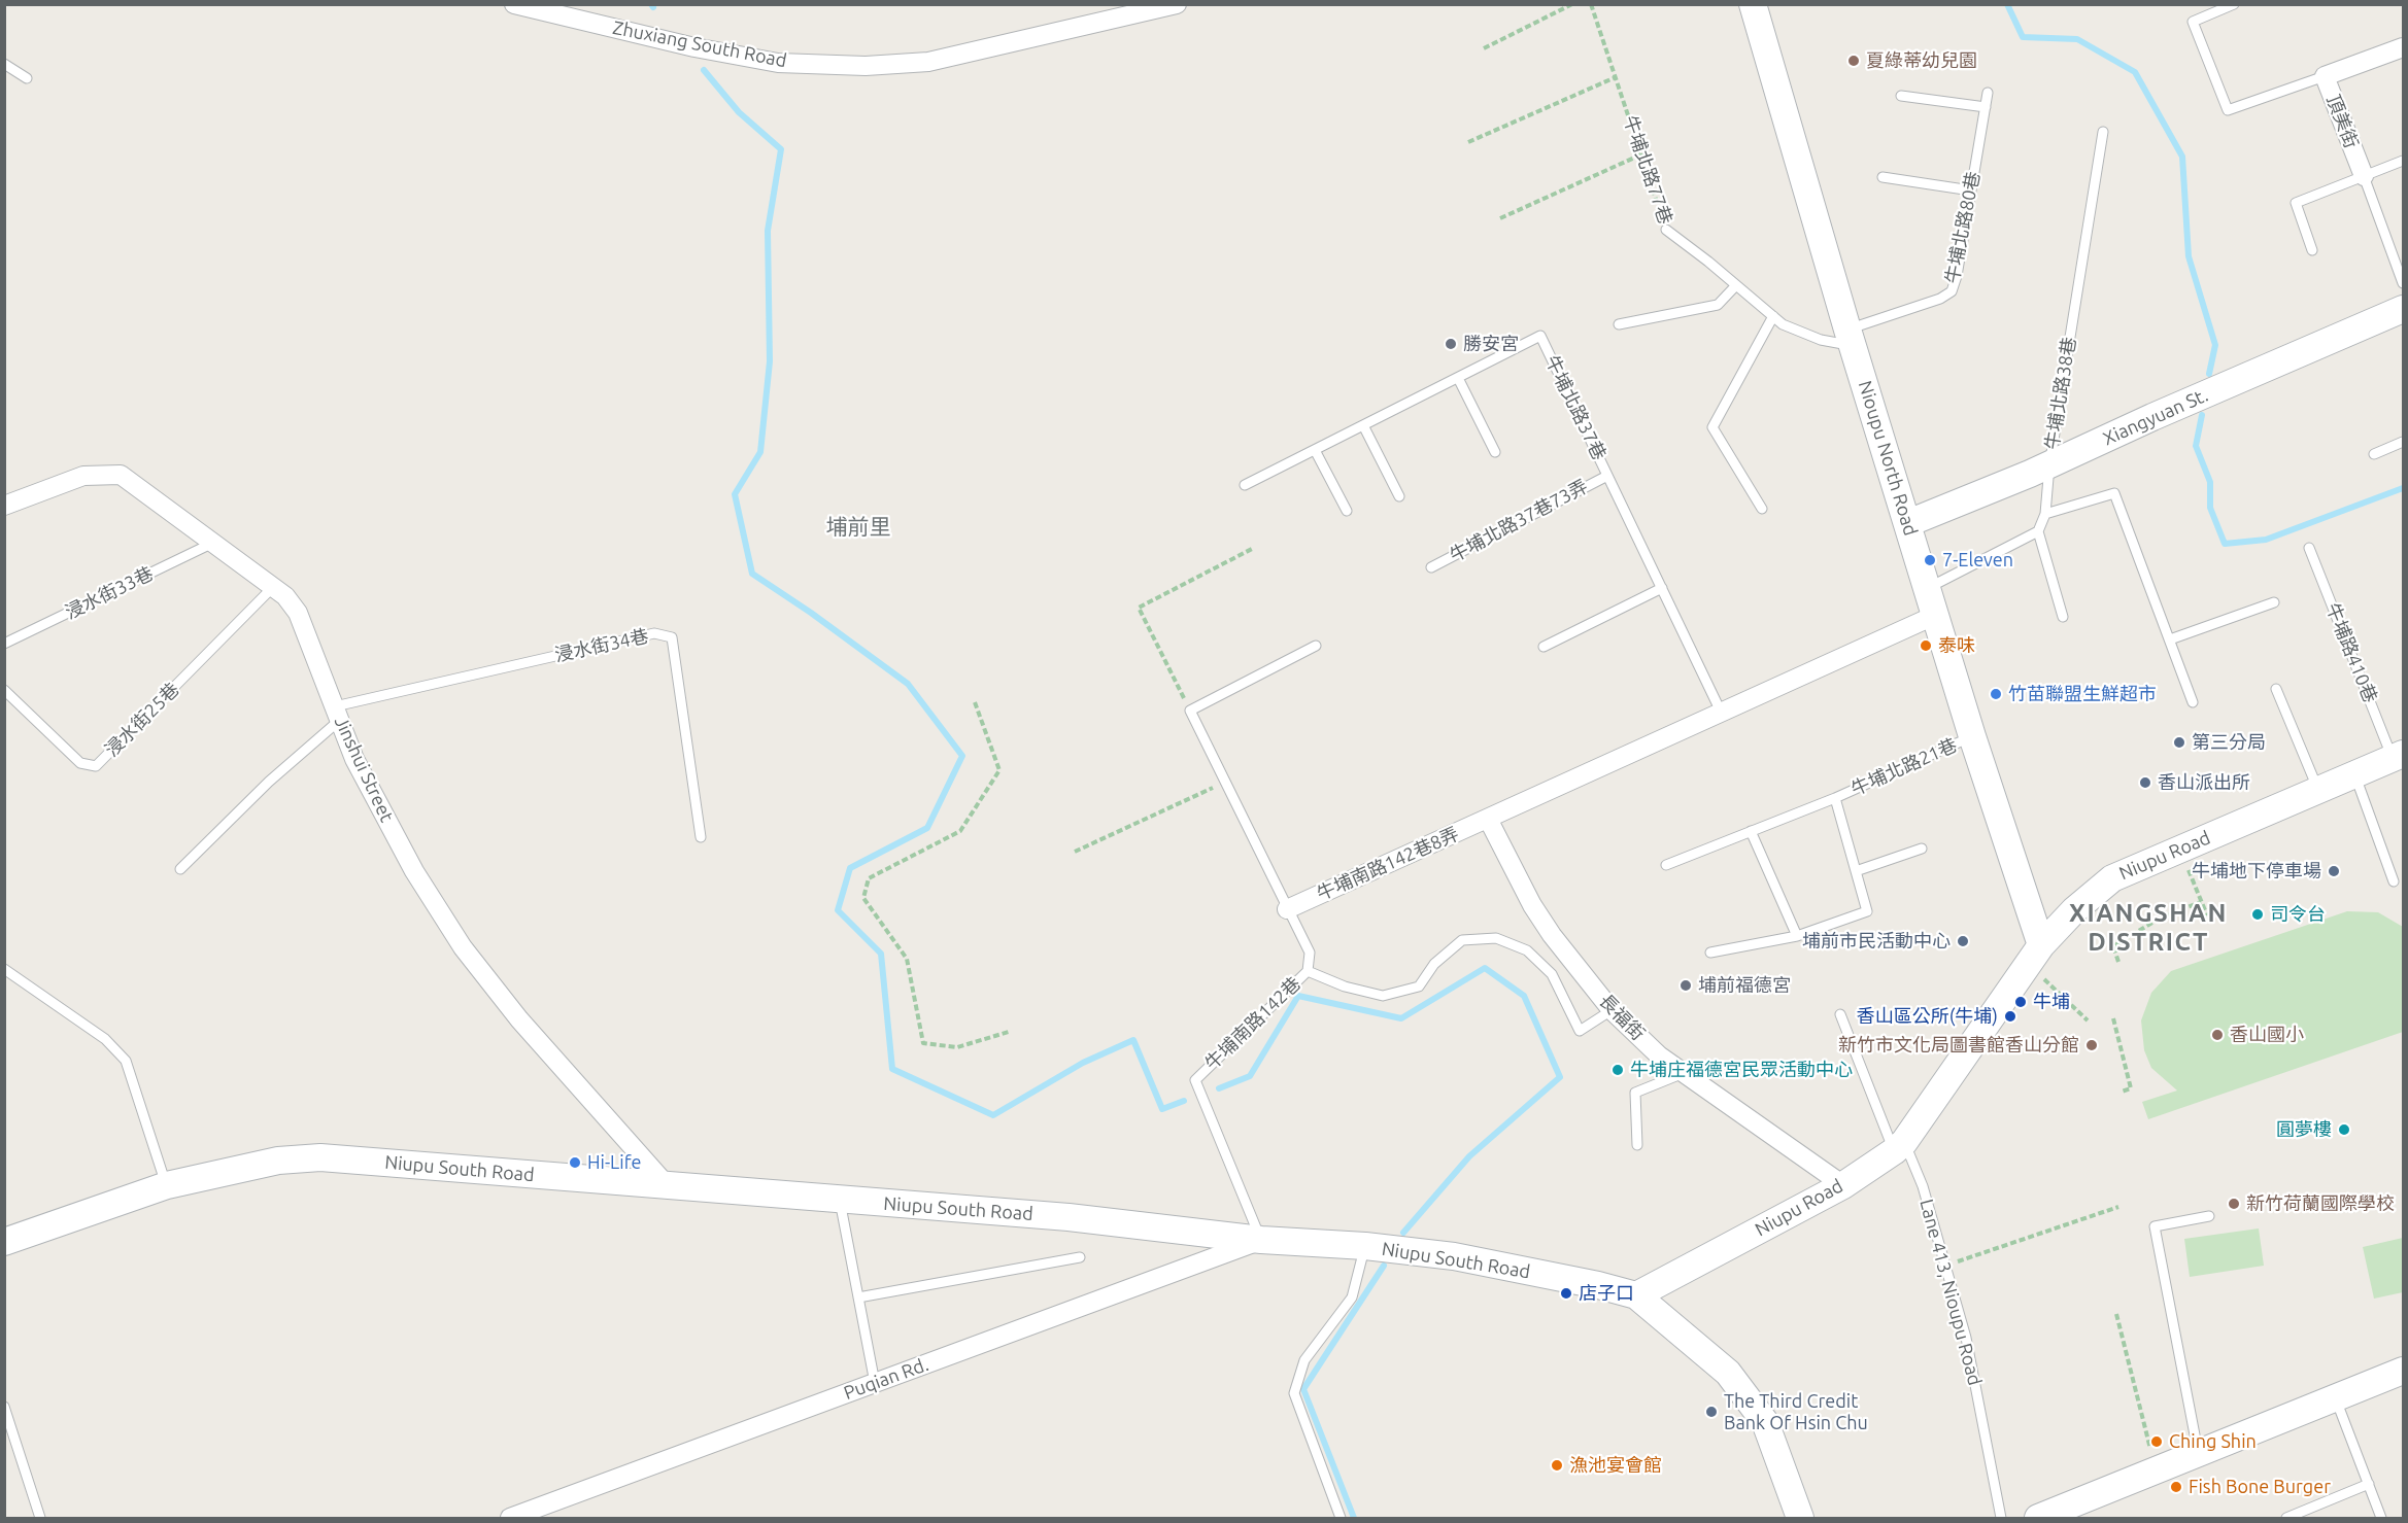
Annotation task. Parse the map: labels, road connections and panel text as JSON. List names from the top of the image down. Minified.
{"streets":{"street":["Zhuxiang South Road","頂美街","Xiangyuan St.","Nioupu North Road","Jinshui Street","Niupu Road","牛埔南路142巷8弄","長福街","Niupu South Road","Puqian Rd."],"lane":["牛埔北路77巷","牛埔北路80巷","牛埔北路38巷","牛埔北路37巷","牛埔北路37巷73弄","浸水街33巷","浸水街34巷","牛埔路410巷","浸水街25巷","牛埔北路21巷","牛埔南路142巷","Lane 413, Nioupu Road"]},"crossings":[["牛埔北路77巷","牛埔北路80巷"],["牛埔北路77巷","Nioupu North Road"],["牛埔北路80巷","Nioupu North Road"],["牛埔北路38巷","Xiangyuan St."],["牛埔北路37巷","牛埔北路37巷73弄"],["Xiangyuan St.","Nioupu North Road"],["Nioupu North Road","牛埔北路21巷"],["Nioupu North Road","Niupu Road"],["浸水街33巷","Jinshui Street"],["浸水街34巷","Jinshui Street"],["牛埔路410巷","Niupu Road"],["浸水街25巷","Jinshui Street"],["Jinshui Street","Niupu South Road"],["Niupu Road","長福街"],["Niupu Road","Niupu South Road"],["Niupu Road","Lane 413, Nioupu Road"],["牛埔南路142巷8弄","長福街"],["牛埔南路142巷8弄","牛埔南路142巷"],["牛埔南路142巷","Niupu South Road"],["牛埔南路142巷","Puqian Rd."],["Niupu South Road","Puqian Rd."]],"districts":["埔前里","XIANGSHAN DISTRICT"],"places":["夏綠蒂幼兒園","勝安宮","7-Eleven","泰味","竹苗聯盟生鮮超市","第三分局","香山派出所","牛埔地下停車場","司令台","埔前市民活動中心","埔前福德宮","牛埔","香山區公所(牛埔)","香山國小","新竹市文化局圖書館香山分館","牛埔庄福德宮民眾活動中心","圓夢樓","Hi-Life","新竹荷蘭國際學校","店子口","The Third Credit Bank Of Hsin Chu","Ching Shin","漁池宴會館","Fish Bone Burger"]}
